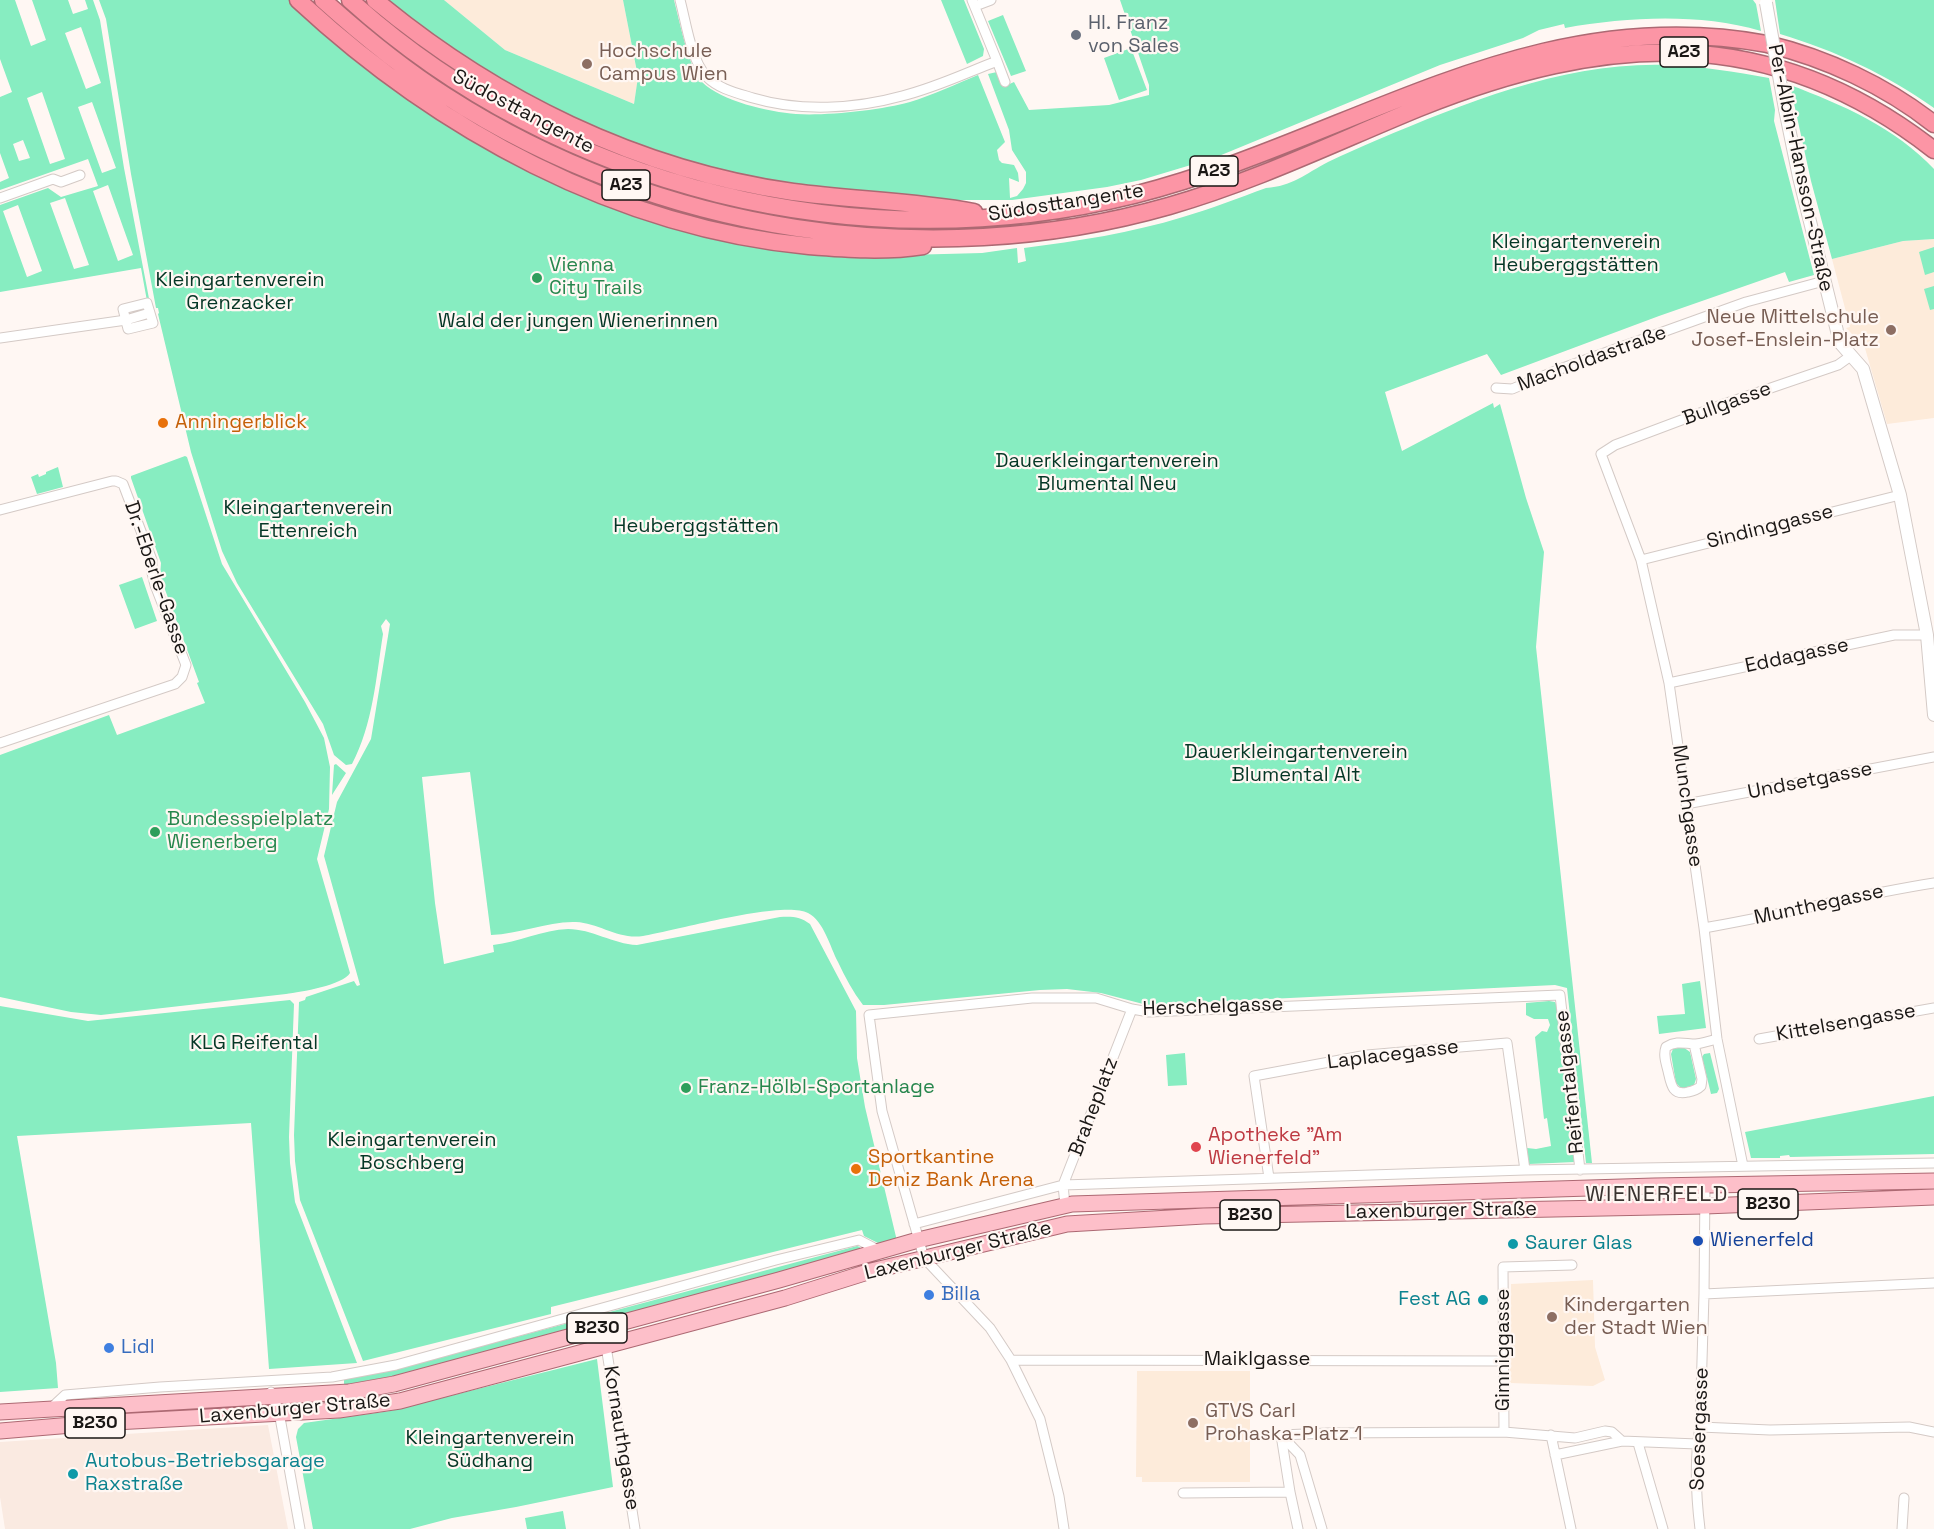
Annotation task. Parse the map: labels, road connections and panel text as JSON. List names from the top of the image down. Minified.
{"streets":{"highway":["A23","Südosttangente"],"main road":["B230","Laxenburger Straße"],"street":["Per-Albin-Hansson-Straße","Macholdastraße","Bullgasse","Sindinggasse","Dr.-Eberle-Gasse","Eddagasse","Undsetgasse","Munchgasse","Munthegasse","Herschelgasse","Kittelsengasse","Laplacegasse","Reifentalgasse","Braheplatz","Gimniggasse","Maiklgasse","Soesergasse","Kornauthgasse"]},"crossings":[["Per-Albin-Hansson-Straße","Macholdastraße"],["Per-Albin-Hansson-Straße","Bullgasse"],["Per-Albin-Hansson-Straße","Sindinggasse"],["Per-Albin-Hansson-Straße","Eddagasse"],["Bullgasse","Munchgasse"],["Sindinggasse","Munchgasse"],["Eddagasse","Munchgasse"],["Undsetgasse","Munchgasse"],["Munchgasse","Munthegasse"],["Munchgasse","Laxenburger Straße"],["Herschelgasse","Reifentalgasse"],["Herschelgasse","Braheplatz"],["Herschelgasse","Laxenburger Straße"],["Laplacegasse","Laxenburger Straße"],["Reifentalgasse","Laxenburger Straße"],["Braheplatz","Laxenburger Straße"],["Laxenburger Straße","Soesergasse"],["Laxenburger Straße","Kornauthgasse"],["Gimniggasse","Maiklgasse"]],"districts":["WIENERFELD"],"parks":["Kleingartenverein Heuberggstätten","Kleingartenverein Grenzacker","Wald der jungen Wienerinnen","Dauerkleingartenverein Blumental Neu","Kleingartenverein Ettenreich","Heuberggstätten","Dauerkleingartenverein Blumental Alt","KLG Reifental","Kleingartenverein Boschberg","Kleingartenverein Südhang"],"places":["Hl. Franz von Sales","Hochschule Campus Wien","Vienna City Trails","Neue Mittelschule Josef-Enslein-Platz","Anningerblick","Bundesspielplatz Wienerberg","Franz-Hölbl-Sportanlage","Apotheke \"Am Wienerfeld\"","Sportkantine Deniz Bank Arena","Wienerfeld","Saurer Glas","Billa","Fest AG","Kindergarten der Stadt Wien","Lidl","GTVS Carl Prohaska-Platz 1","Autobus-Betriebsgarage Raxstraße"]}
